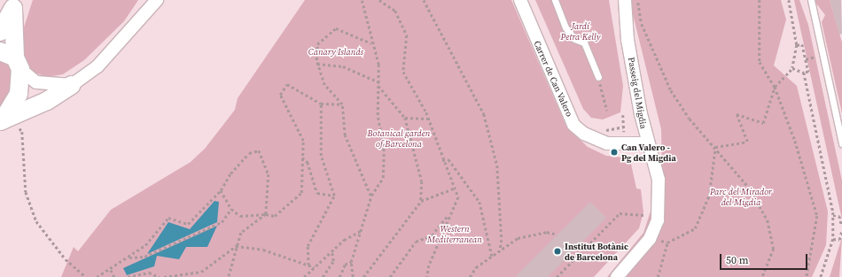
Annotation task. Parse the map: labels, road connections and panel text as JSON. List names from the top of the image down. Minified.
{"streets":{"street":["Carrer de Can Valero","Passeig del Migdia"]},"crossings":[["Carrer de Can Valero","Passeig del Migdia"]],"parks":["Jardí Petra Kelly","Canary Islands","Botanical garden of Barcelona","Parc del Mirador del Migdia","Western Mediterranean"],"places":["Can Valero - Pg del Migdia","Institut Botànic de Barcelona"],"scale_bar":"50 m"}
